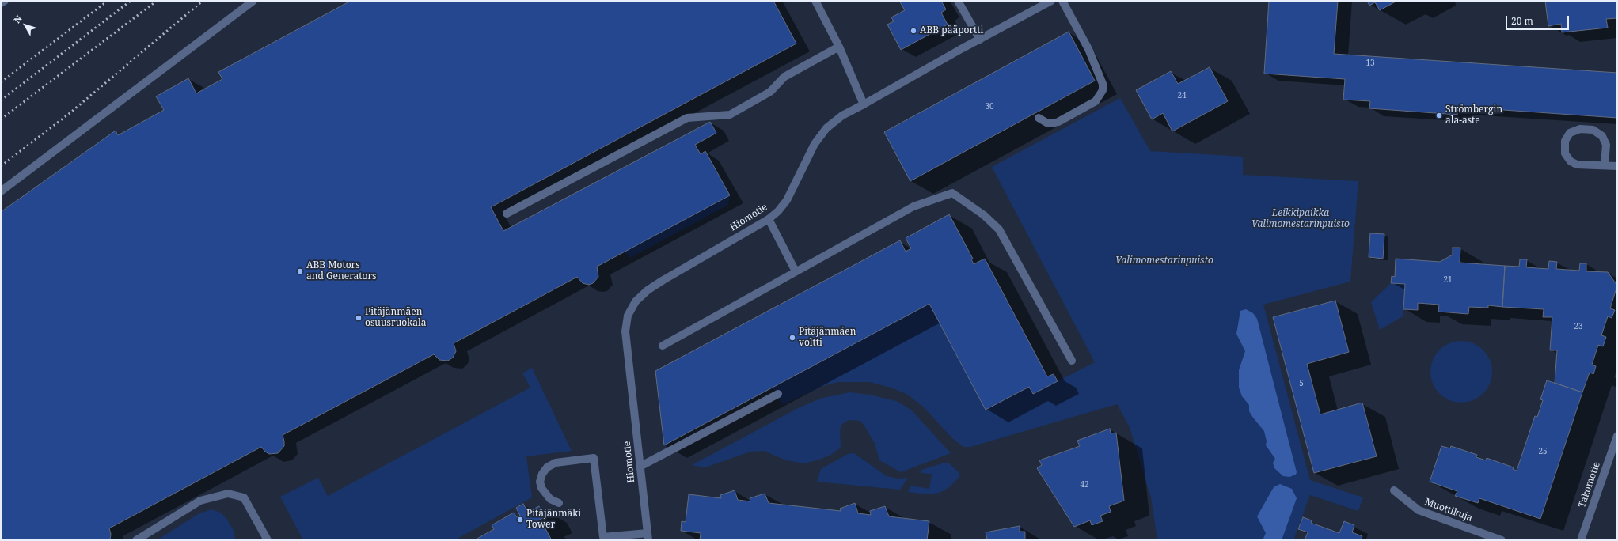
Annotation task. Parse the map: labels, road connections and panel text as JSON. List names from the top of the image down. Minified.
{"streets":{"street":["Hiomotie","Takomotie","Muottikuja"]},"parks":["Leikkipaikka Valimomestarinpuisto","Valimomestarinpuisto"],"places":["ABB pääportti","Strömbergin ala-aste","ABB Motors and Generators","Pitäjänmäen osuusruokala","Pitäjänmäen voltti","Pitäjänmäki Tower"],"house_numbers":["13","24","30","21","23","5","25","42"],"scale_bar":"20 m","north":"top left"}
